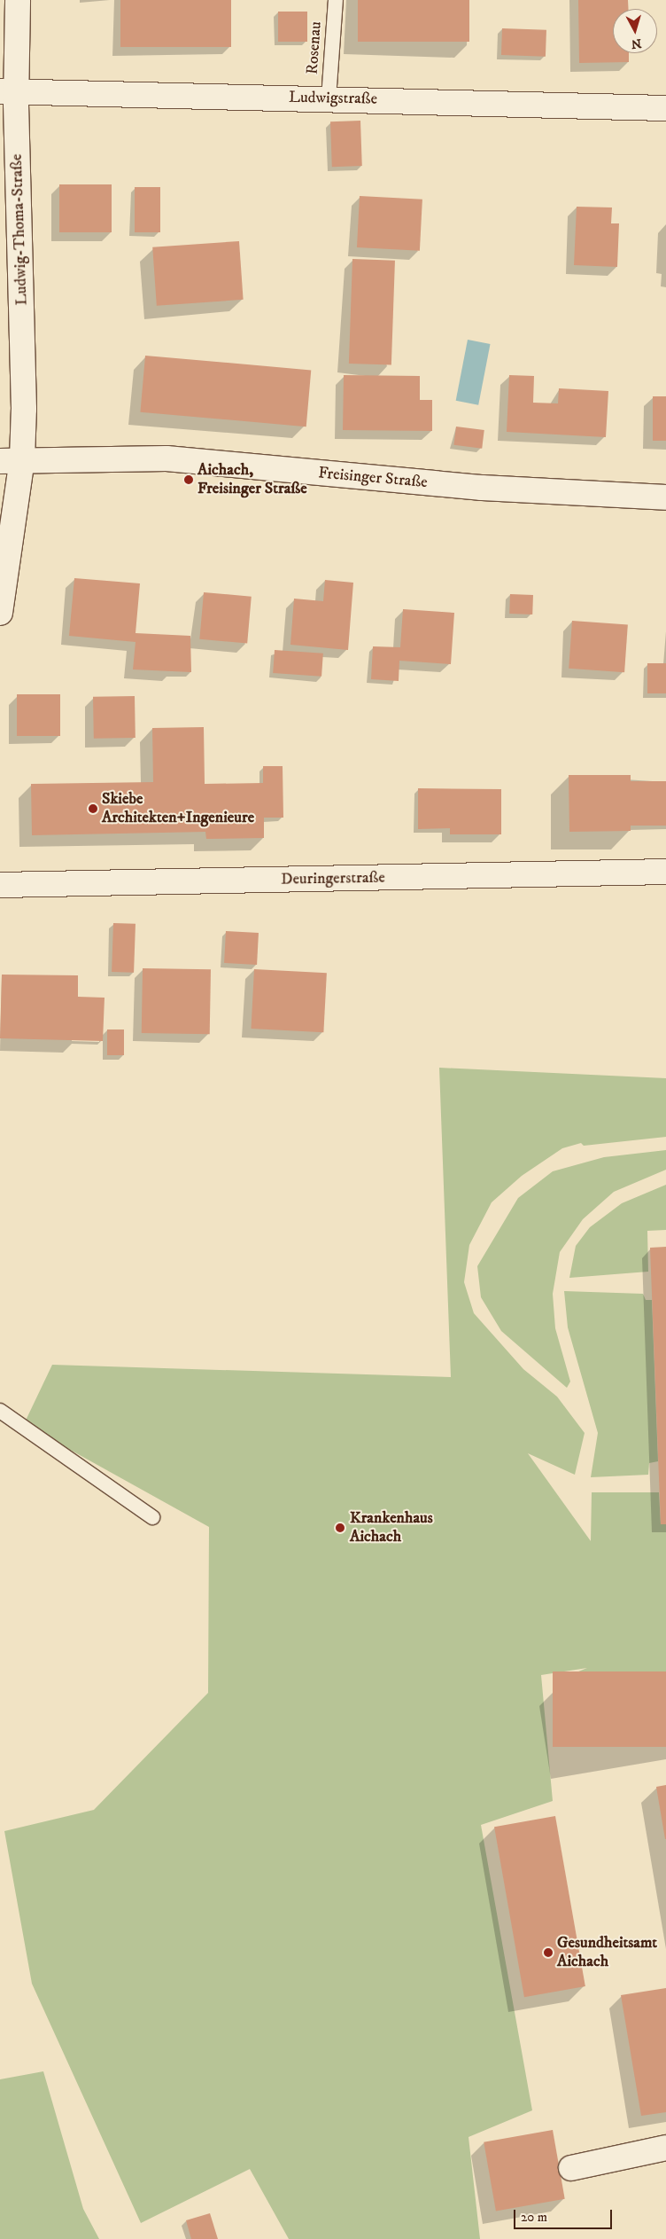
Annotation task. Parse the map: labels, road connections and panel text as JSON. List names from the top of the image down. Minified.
{"streets":{"street":["Ludwigstraße","Ludwig-Thoma-Straße","Freisinger Straße","Deuringerstraße"],"lane":["Rosenau"]},"crossings":[["Rosenau","Ludwigstraße"],["Ludwigstraße","Ludwig-Thoma-Straße"],["Ludwig-Thoma-Straße","Freisinger Straße"]],"places":["Aichach, Freisinger Straße","Skiebe Architekten+Ingenieure","Krankenhaus Aichach","Gesundheitsamt Aichach"],"scale_bar":"20 m","north":"bottom"}
